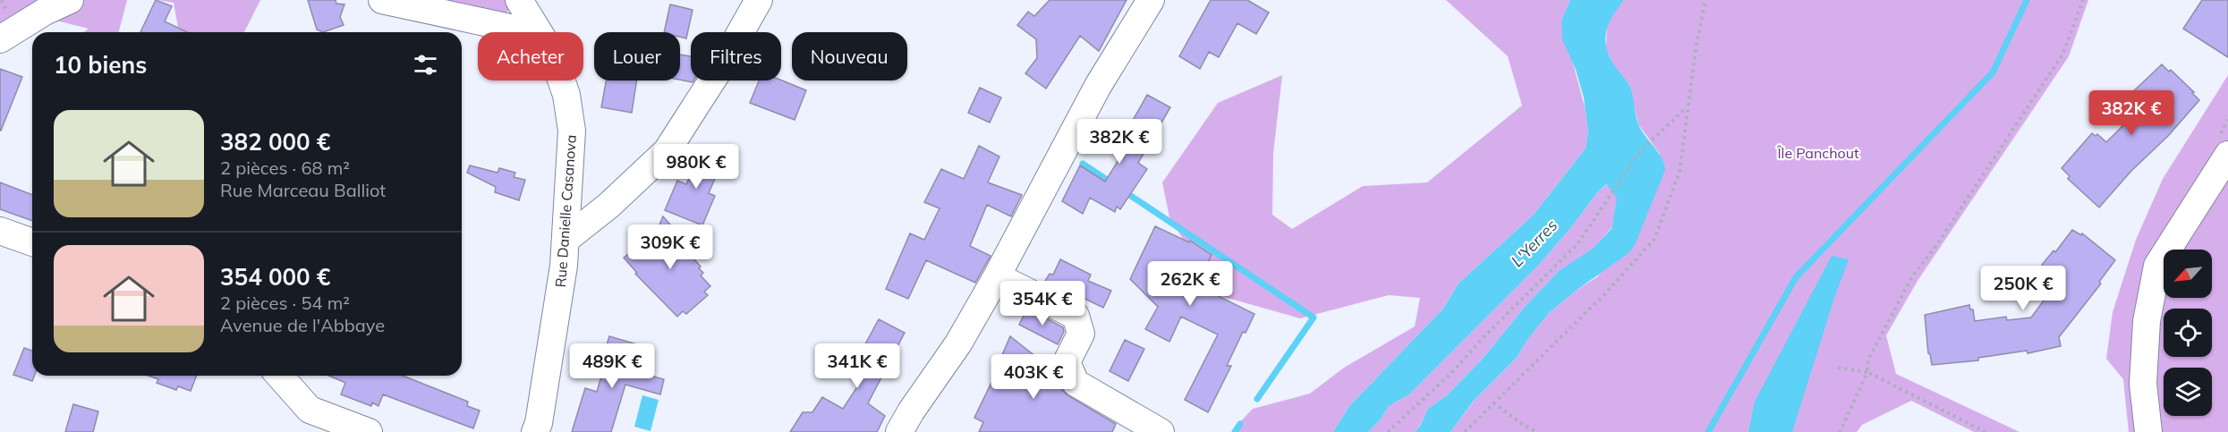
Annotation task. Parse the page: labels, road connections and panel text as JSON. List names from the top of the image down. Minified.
{"streets":{"street":["Rue Danielle Casanova"]},"water":["L'Yerres"],"parks":["Île Panchout"],"north":"bottom left","page":{"chip":["Acheter","Louer","Filtres","Nouveau"],"heading":"10 biens","price":["382K €","382K €","980K €","309K €","262K €","250K €","354K €","489K €","341K €","403K €"],"list":[{"name":"382 000 €","note":"2 pièces · 68 m² · Rue Marceau Balliot"},{"name":"354 000 €","note":"2 pièces · 54 m² · Avenue de l'Abbaye"}]}}
